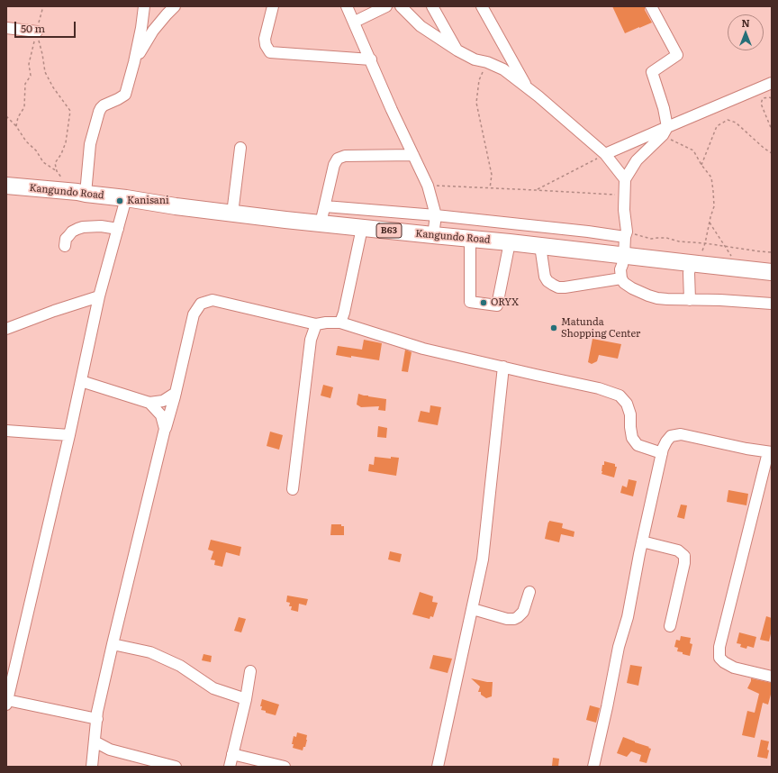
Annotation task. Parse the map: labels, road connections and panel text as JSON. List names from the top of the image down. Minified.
{"streets":{"highway":["Kangundo Road","B63"]},"places":["Kanisani","ORYX","Matunda Shopping Center"],"scale_bar":"50 m","north":"top"}
